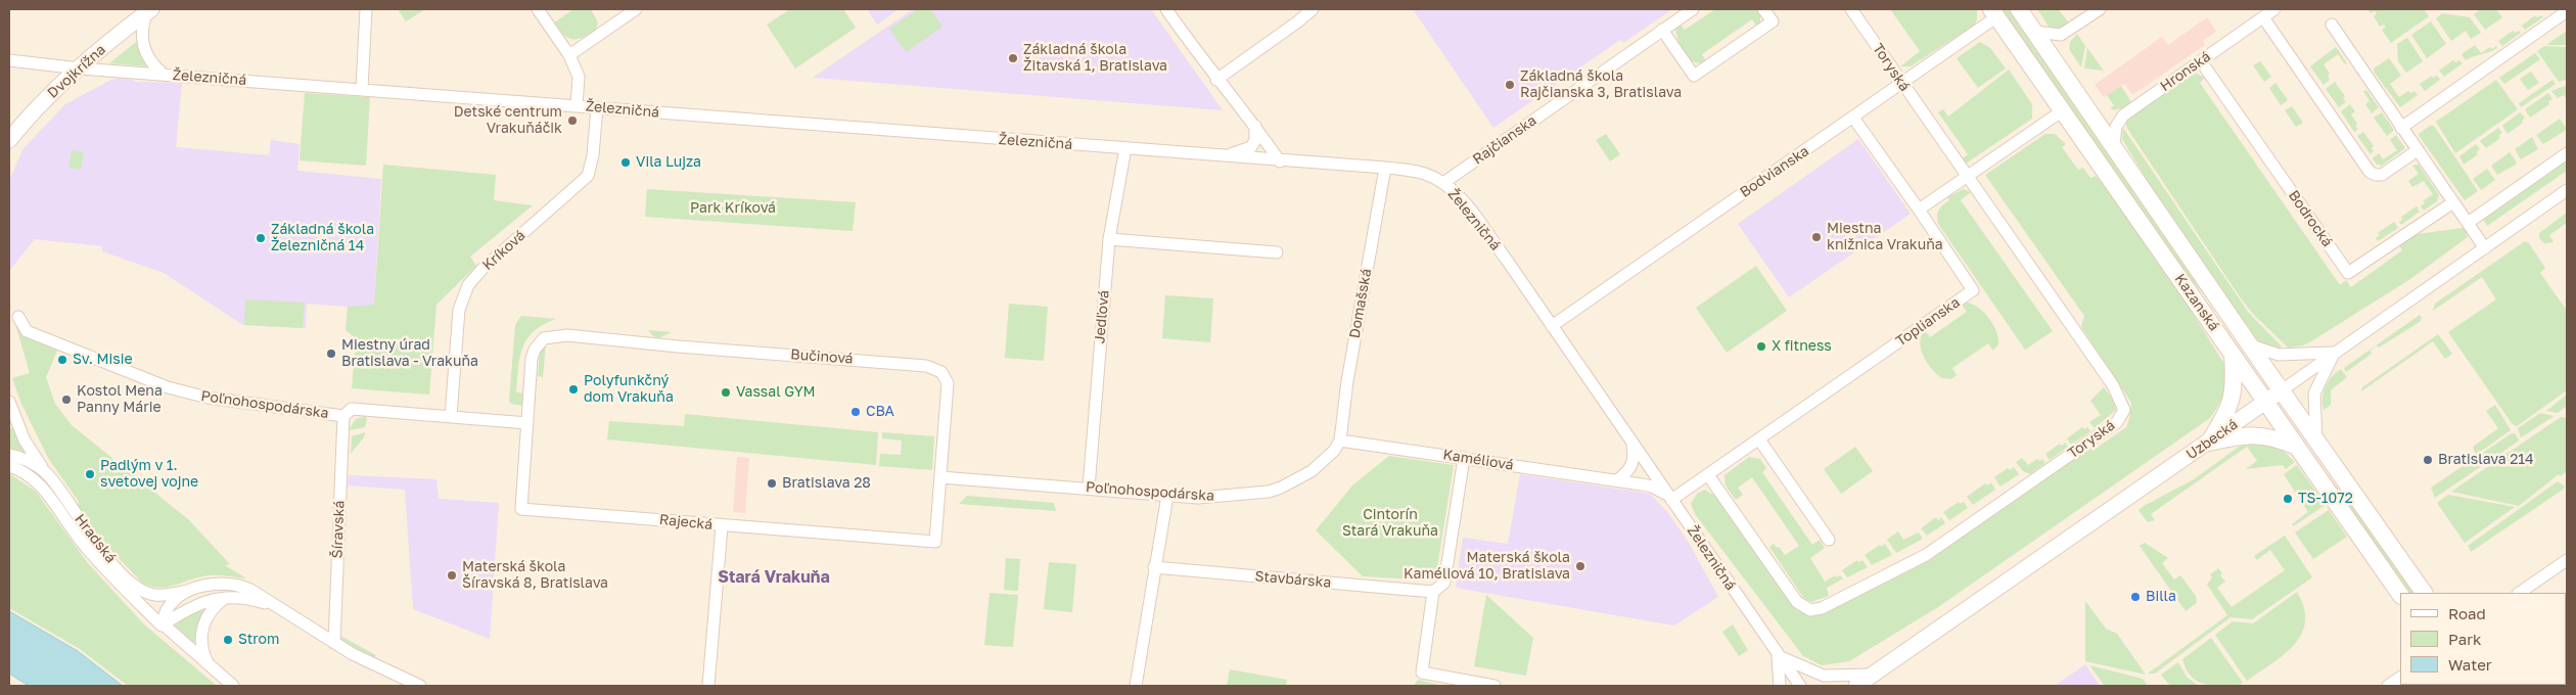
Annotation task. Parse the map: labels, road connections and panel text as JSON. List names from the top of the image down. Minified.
{"streets":{"main road":["Kazanská"],"street":["Toryská","Dvojkrížna","Hronská","Železničná","Rajčianska","Bodvianska","Bodrocká","Kríková","Domašská","Jedľová","Toplianska","Bučinová","Poľnohospodárska","Uzbecká","Kaméliová","Rajecká","Šíravská","Hradská","Stavbárska"]},"crossings":[["Toryská","Bodvianska"],["Toryská","Toplianska"],["Dvojkrížna","Železničná"],["Hronská","Bodrocká"],["Hronská","Kazanská"],["Železničná","Rajčianska"],["Železničná","Bodvianska"],["Železničná","Kríková"],["Železničná","Domašská"],["Železničná","Jedľová"],["Železničná","Toplianska"],["Železničná","Kaméliová"],["Bodvianska","Kazanská"],["Kríková","Poľnohospodárska"],["Kazanská","Uzbecká"],["Domašská","Poľnohospodárska"],["Domašská","Kaméliová"],["Jedľová","Poľnohospodárska"],["Toplianska","Kaméliová"],["Bučinová","Poľnohospodárska"],["Bučinová","Rajecká"],["Poľnohospodárska","Kaméliová"],["Poľnohospodárska","Šíravská"],["Šíravská","Hradská"]],"districts":["Stará Vrakuňa"],"parks":["Park Kríková","Cintorín Stará Vrakuňa"],"places":["Základná škola Žitavská 1, Bratislava","Základná škola Rajčianska 3, Bratislava","Detské centrum Vrakuňáčik","Vila Lujza","Miestna knižnica Vrakuňa","Základná škola Železničná 14","X fitness","Miestny úrad Bratislava - Vrakuňa","Sv. Misie","Polyfunkčný dom Vrakuňa","Vassal GYM","Kostol Mena Panny Márie","CBA","Bratislava 214","Padlým v 1. svetovej vojne","Bratislava 28","TS-1072","Materská škola Kaméliová 10, Bratislava","Materská škola Šíravská 8, Bratislava","Billa","Strom"],"legend":["Road","Park","Water"]}
